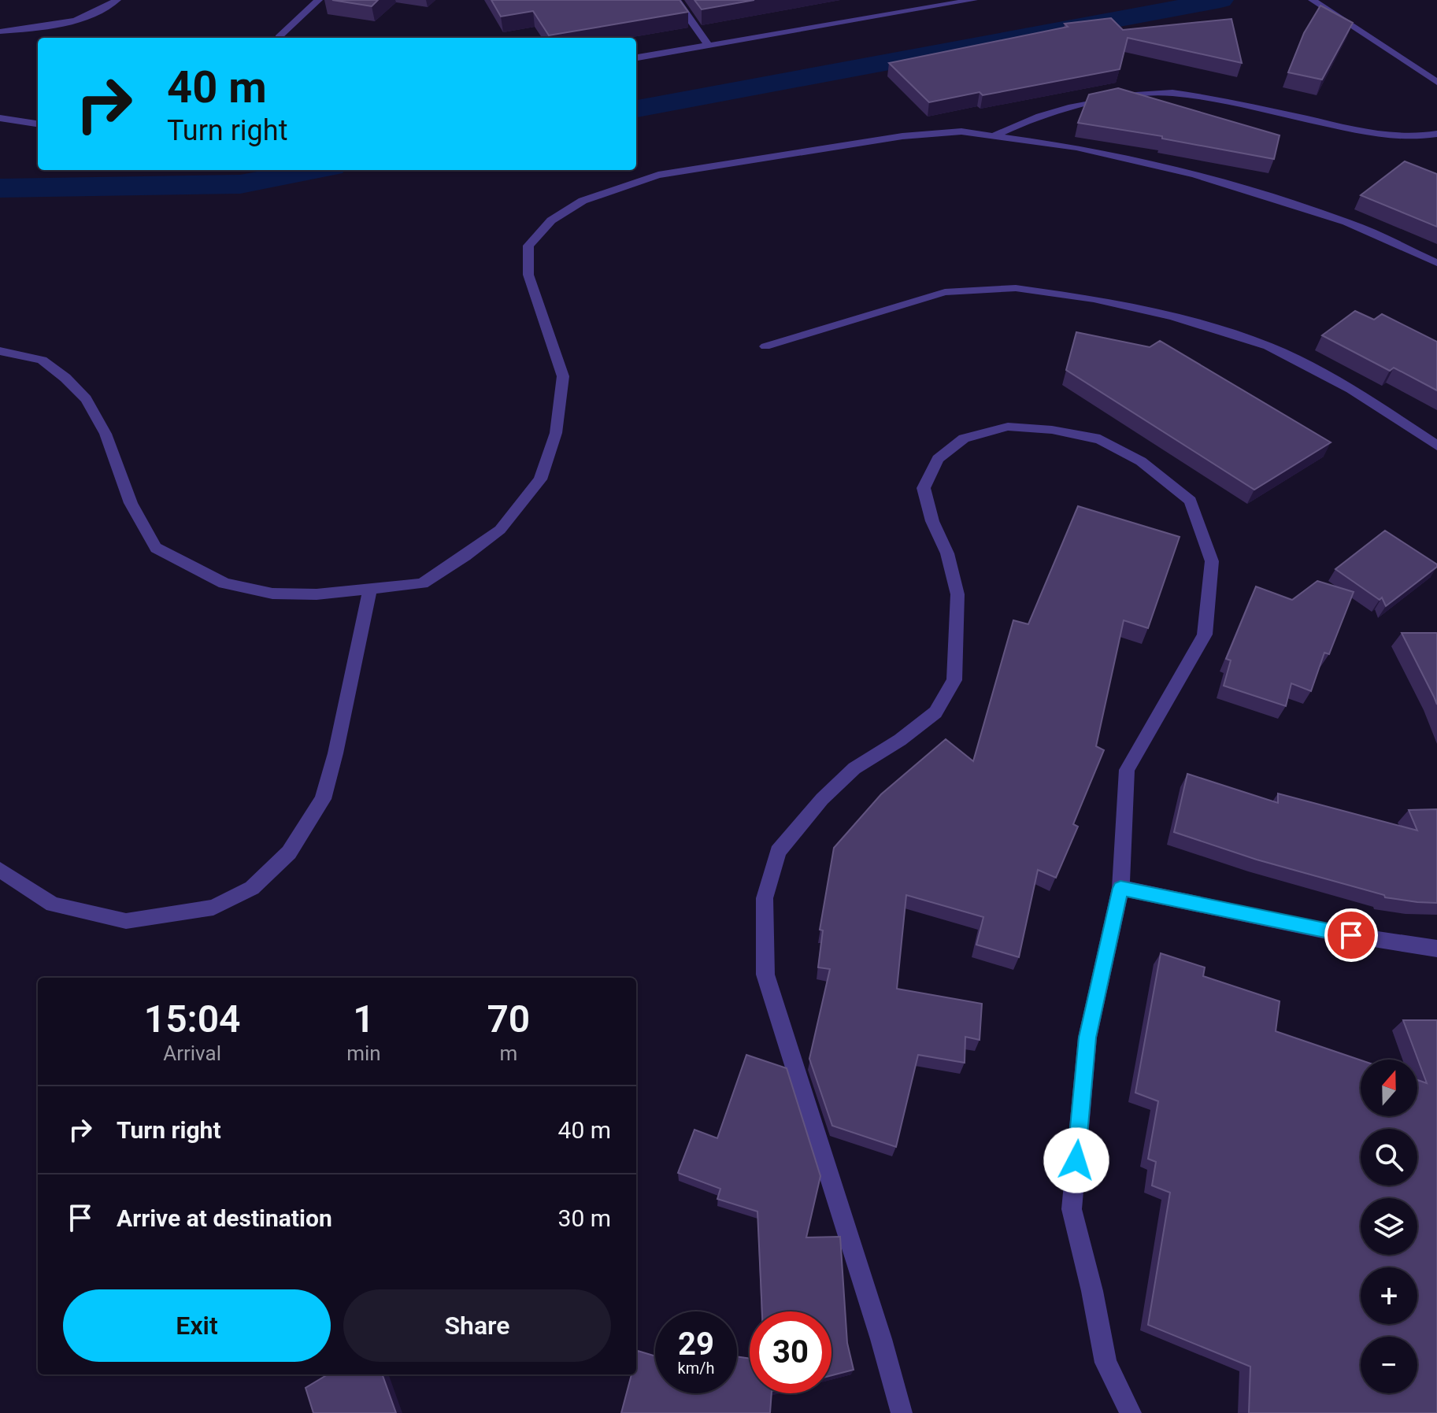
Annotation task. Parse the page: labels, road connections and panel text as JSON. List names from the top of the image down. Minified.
{"north":"top","page":{"turn":["40 m","Turn right"],"eta":["15:04","Arrival","1","min","70","m"],"map_buttons":["+","−"],"list":[{"name":"Turn right","value":"40 m"},{"name":"Arrive at destination","value":"30 m"}],"buttons":["Exit","Share"],"speed":"29 km/h","limit":"30"}}
